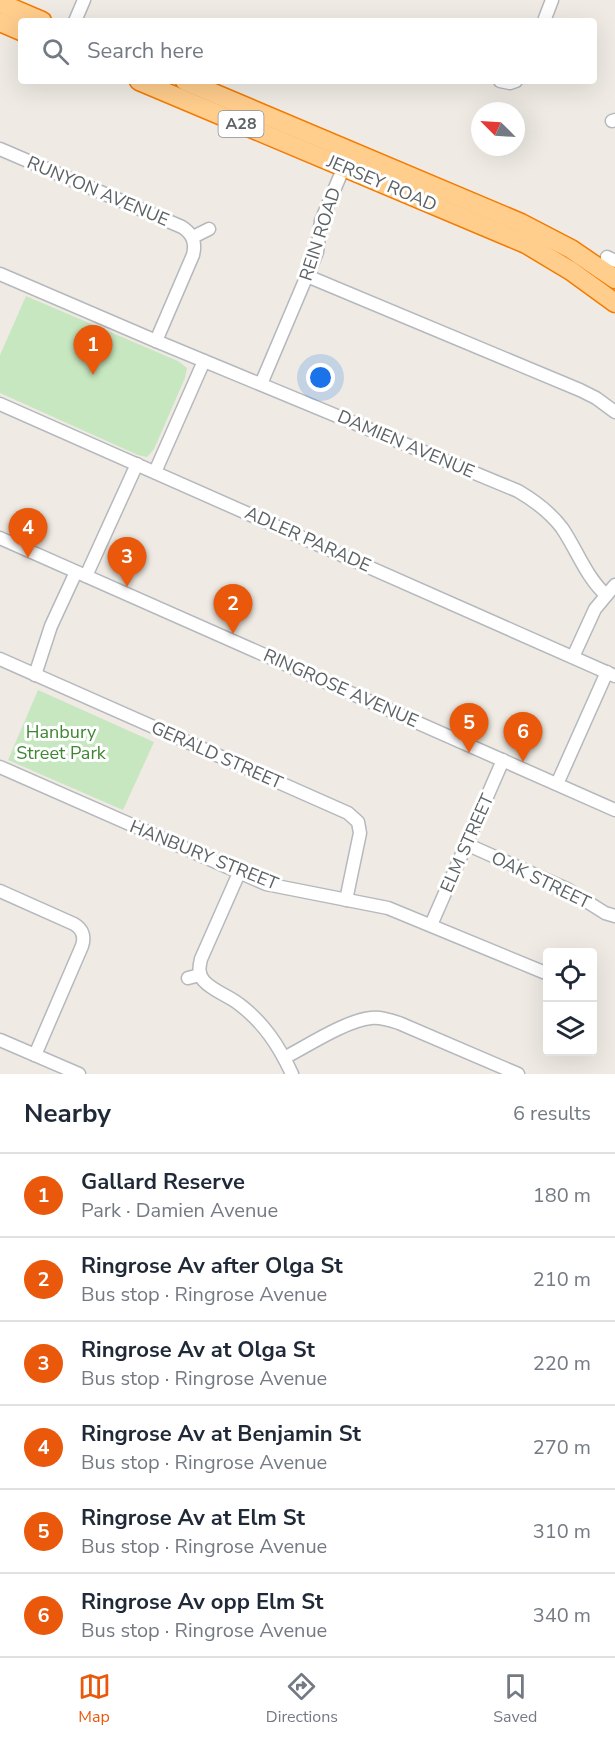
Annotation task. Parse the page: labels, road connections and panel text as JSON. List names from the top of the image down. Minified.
{"streets":{"highway":["A28","JERSEY ROAD"],"street":["RUNYON AVENUE","REIN ROAD","DAMIEN AVENUE","ADLER PARADE","RINGROSE AVENUE","GERALD STREET","ELM STREET","HANBURY STREET","OAK STREET"]},"crossings":[["JERSEY ROAD","REIN ROAD"],["REIN ROAD","DAMIEN AVENUE"],["RINGROSE AVENUE","ELM STREET"],["GERALD STREET","HANBURY STREET"],["ELM STREET","HANBURY STREET"],["ELM STREET","OAK STREET"]],"parks":["Hanbury Street Park"],"north":"top left","page":{"search":"Search here","pins":["1","4","3","2","5","6"],"heading":["Nearby","6 results"],"list":[{"mark":"1","name":"Gallard Reserve","note":"Park · Damien Avenue","value":"180 m"},{"mark":"2","name":"Ringrose Av after Olga St","note":"Bus stop · Ringrose Avenue","value":"210 m"},{"mark":"3","name":"Ringrose Av at Olga St","note":"Bus stop · Ringrose Avenue","value":"220 m"},{"mark":"4","name":"Ringrose Av at Benjamin St","note":"Bus stop · Ringrose Avenue","value":"270 m"},{"mark":"5","name":"Ringrose Av at Elm St","note":"Bus stop · Ringrose Avenue","value":"310 m"},{"mark":"6","name":"Ringrose Av opp Elm St","note":"Bus stop · Ringrose Avenue","value":"340 m"}],"nav":["Map","Directions","Saved"]}}
